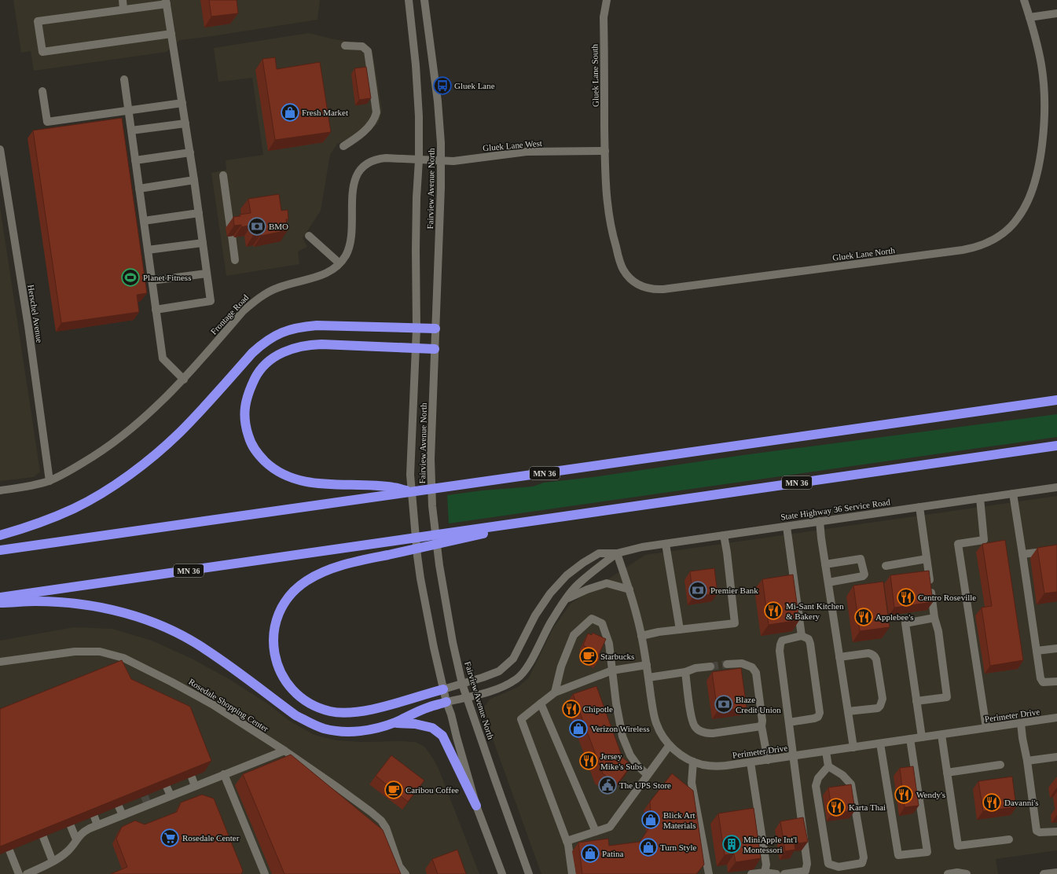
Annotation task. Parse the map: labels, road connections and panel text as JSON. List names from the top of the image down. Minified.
{"streets":{"highway":["MN 36"],"street":["Gluek Lane South","Gluek Lane West","Fairview Avenue North","Gluek Lane North","Herschel Avenue","Frontage Road","State Highway 36 Service Road","Rosedale Shopping Center","Perimeter Drive"]},"crossings":[["Gluek Lane South","Gluek Lane West"],["Gluek Lane South","Gluek Lane North"],["Gluek Lane West","Fairview Avenue North"],["Gluek Lane West","Gluek Lane North"],["Gluek Lane West","Frontage Road"],["Fairview Avenue North","Frontage Road"],["Herschel Avenue","Frontage Road"],["State Highway 36 Service Road","Perimeter Drive"]],"places":{"bus stop":["Gluek Lane"],"shop":["Fresh Market","Verizon Wireless","Blick Art Materials","Turn Style","Patina"],"bank":["BMO","Premier Bank","Blaze Credit Union"],"sports":["Planet Fitness"],"restaurant":["Centro Roseville","Mi-Sant Kitchen & Bakery","Applebee's","Chipotle","Jersey Mike's Subs","Wendy's","Davanni's","Karta Thai"],"cafe":["Starbucks","Caribou Coffee"],"public building":["The UPS Store"],"supermarket":["Rosedale Center"],"building":["MiniApple Int'l Montessori"]}}
